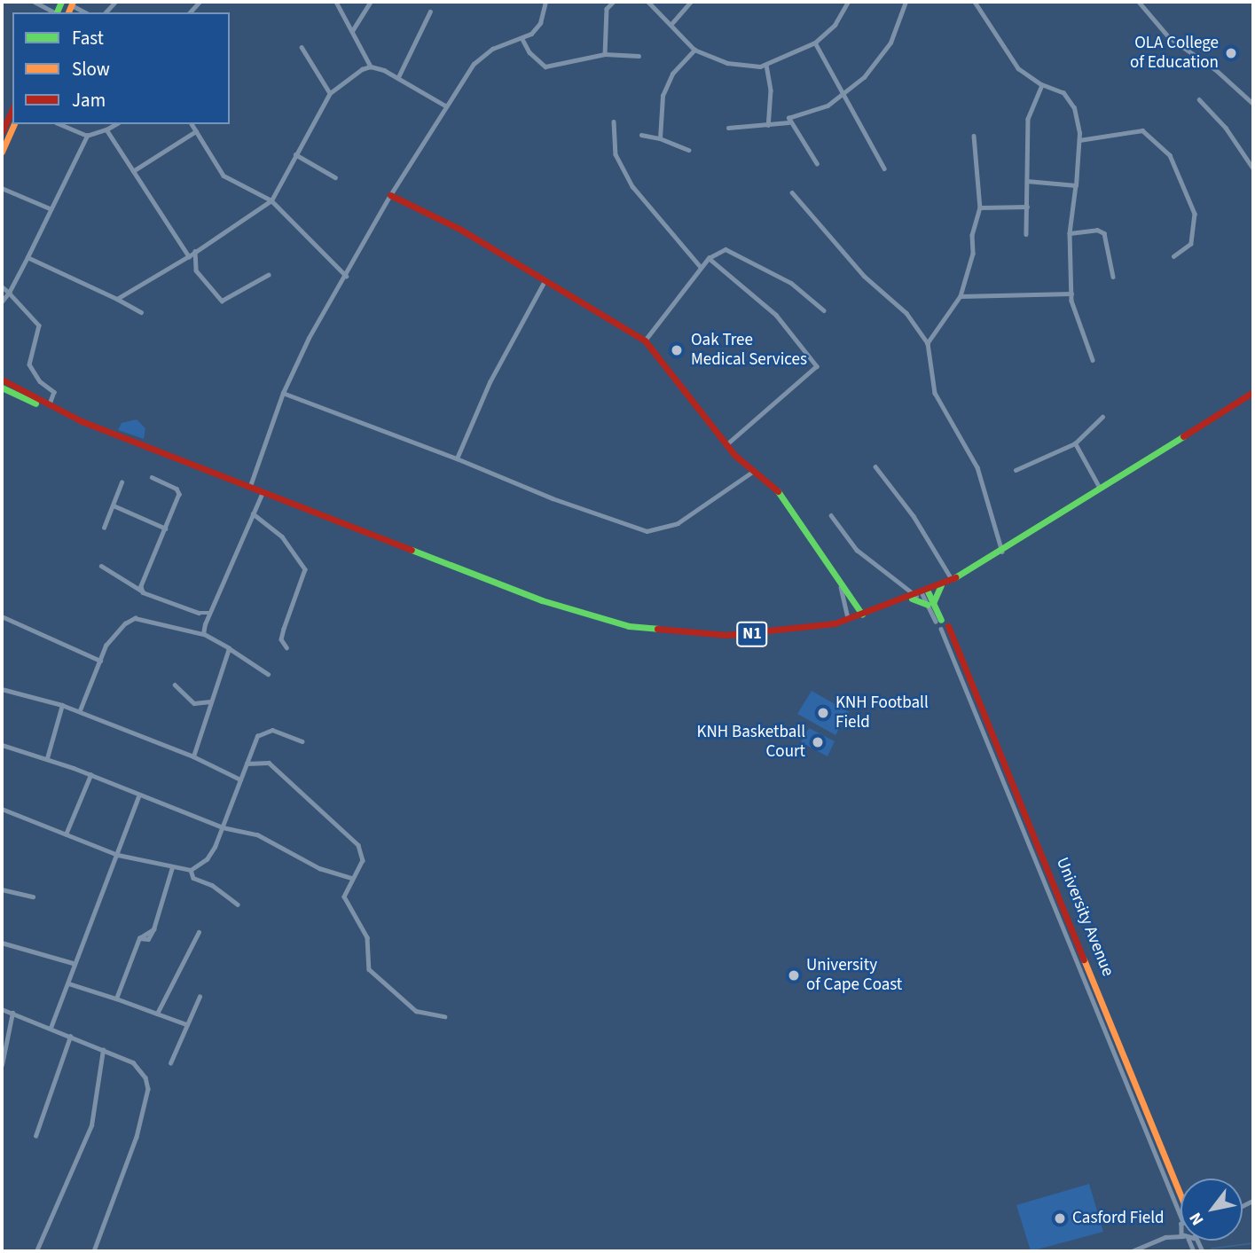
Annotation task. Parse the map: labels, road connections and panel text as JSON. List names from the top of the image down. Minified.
{"streets":{"main road":["N1","University Avenue"]},"places":["OLA College of Education","Oak Tree Medical Services","KNH Football Field","KNH Basketball Court","University of Cape Coast","Casford Field"],"legend":["Fast","Slow","Jam"],"north":"bottom left"}
